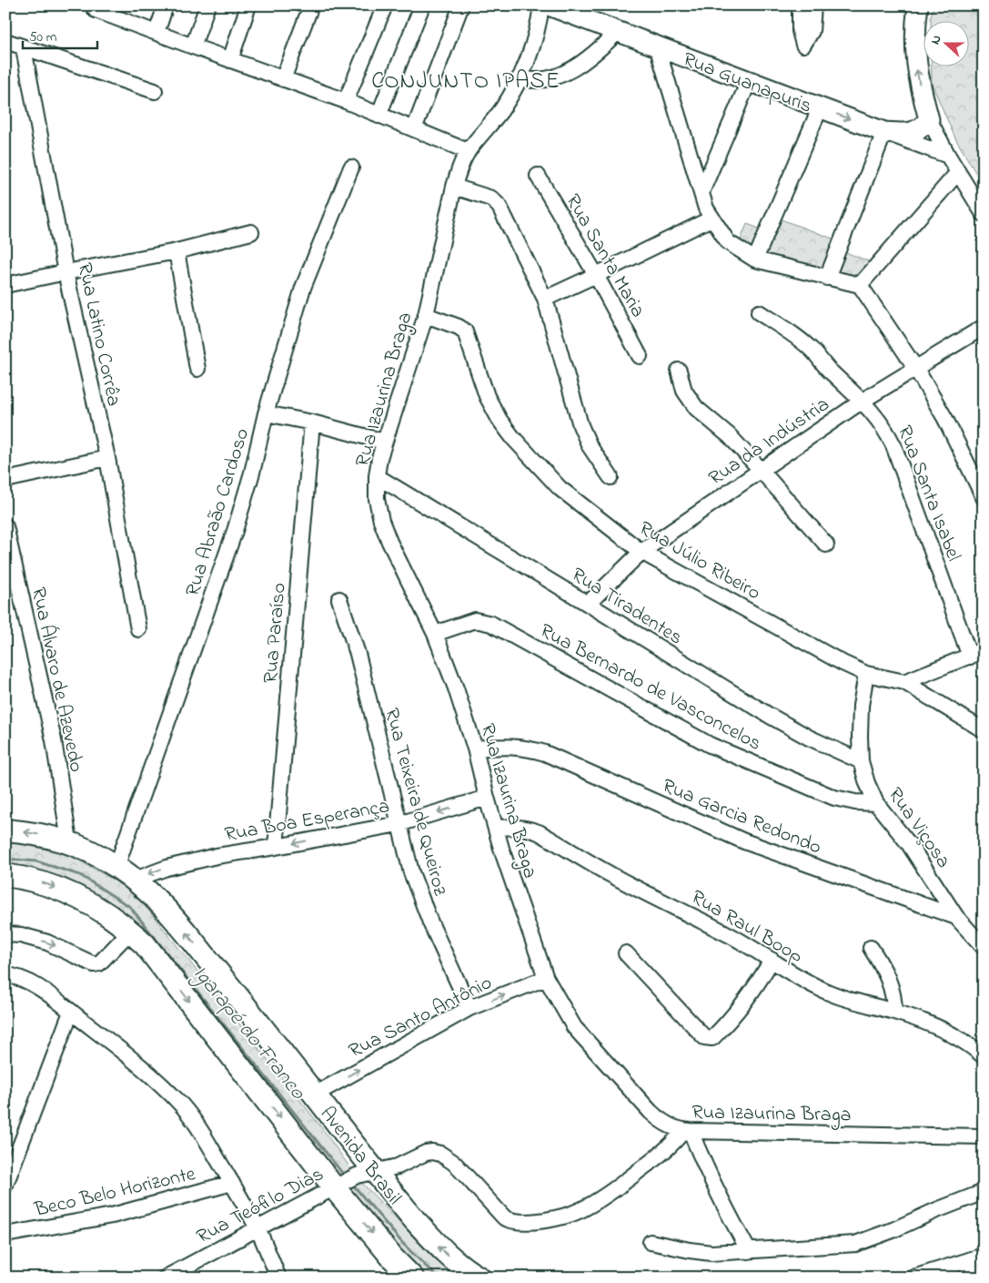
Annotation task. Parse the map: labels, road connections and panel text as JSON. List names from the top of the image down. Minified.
{"streets":{"highway":["Avenida Brasil"],"main road":["Rua Guanapuris"],"street":["Rua Santa Maria","Rua Latino Corrêa","Rua Izaurina Braga","Rua da Indústria","Rua Santa Isabel","Rua Abraão Cardoso","Rua Júlio Ribeiro","Rua Tiradentes","Rua Paraíso","Rua Álvaro de Azevedo","Rua Bernardo de Vasconcelos","Rua Teixeira de Queiroz","Rua Garcia Redondo","Rua Boa Esperança","Rua Viçosa","Rua Raul Boop","Rua Santo Antônio","Beco Belo Horizonte","Rua Teófilo Dias"]},"crossings":[["Rua Izaurina Braga","Rua Júlio Ribeiro"],["Rua Izaurina Braga","Rua Tiradentes"],["Rua Izaurina Braga","Rua Bernardo de Vasconcelos"],["Rua Izaurina Braga","Rua Garcia Redondo"],["Rua Izaurina Braga","Rua Boa Esperança"],["Rua Izaurina Braga","Rua Raul Boop"],["Rua Izaurina Braga","Rua Santo Antônio"],["Rua Izaurina Braga","Rua Teófilo Dias"],["Rua da Indústria","Rua Santa Isabel"],["Rua da Indústria","Rua Júlio Ribeiro"],["Rua da Indústria","Rua Tiradentes"],["Rua Abraão Cardoso","Avenida Brasil"],["Rua Júlio Ribeiro","Rua Viçosa"],["Rua Tiradentes","Rua Viçosa"],["Rua Paraíso","Rua Boa Esperança"],["Rua Álvaro de Azevedo","Avenida Brasil"],["Rua Bernardo de Vasconcelos","Rua Viçosa"],["Rua Teixeira de Queiroz","Rua Boa Esperança"],["Rua Teixeira de Queiroz","Rua Santo Antônio"],["Rua Garcia Redondo","Rua Viçosa"],["Rua Boa Esperança","Avenida Brasil"],["Rua Santo Antônio","Avenida Brasil"],["Avenida Brasil","Rua Teófilo Dias"]],"one_way":["Rua Boa Esperança","Rua Santo Antônio"],"districts":["CONJUNTO IPASE"],"water":["Igarapé do Franco"],"scale_bar":"50 m","north":"left"}
